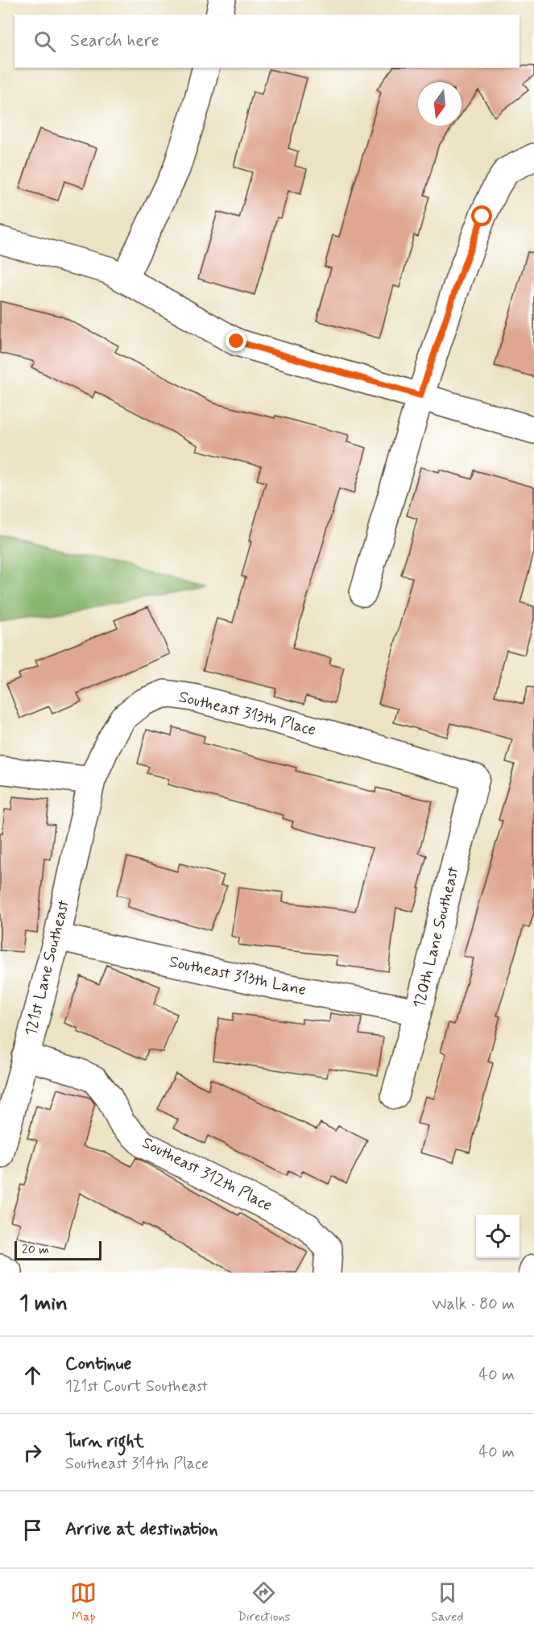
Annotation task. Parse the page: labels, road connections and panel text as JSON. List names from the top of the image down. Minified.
{"streets":{"street":["Southeast 313th Place","120th Lane Southeast","121st Lane Southeast","Southeast 313th Lane","Southeast 312th Place"]},"crossings":[["Southeast 313th Place","120th Lane Southeast"],["Southeast 313th Place","121st Lane Southeast"],["120th Lane Southeast","Southeast 313th Lane"],["121st Lane Southeast","Southeast 313th Lane"],["121st Lane Southeast","Southeast 312th Place"]],"scale_bar":"20 m","north":"bottom","page":{"search":"Search here","scale":"20 m","heading":["1 min","Walk · 80 m"],"list":[["Continue","121st Court Southeast","40 m"],["Turn right","Southeast 314th Place","40 m"],"Arrive at destination"],"nav":["Map","Directions","Saved"]}}
